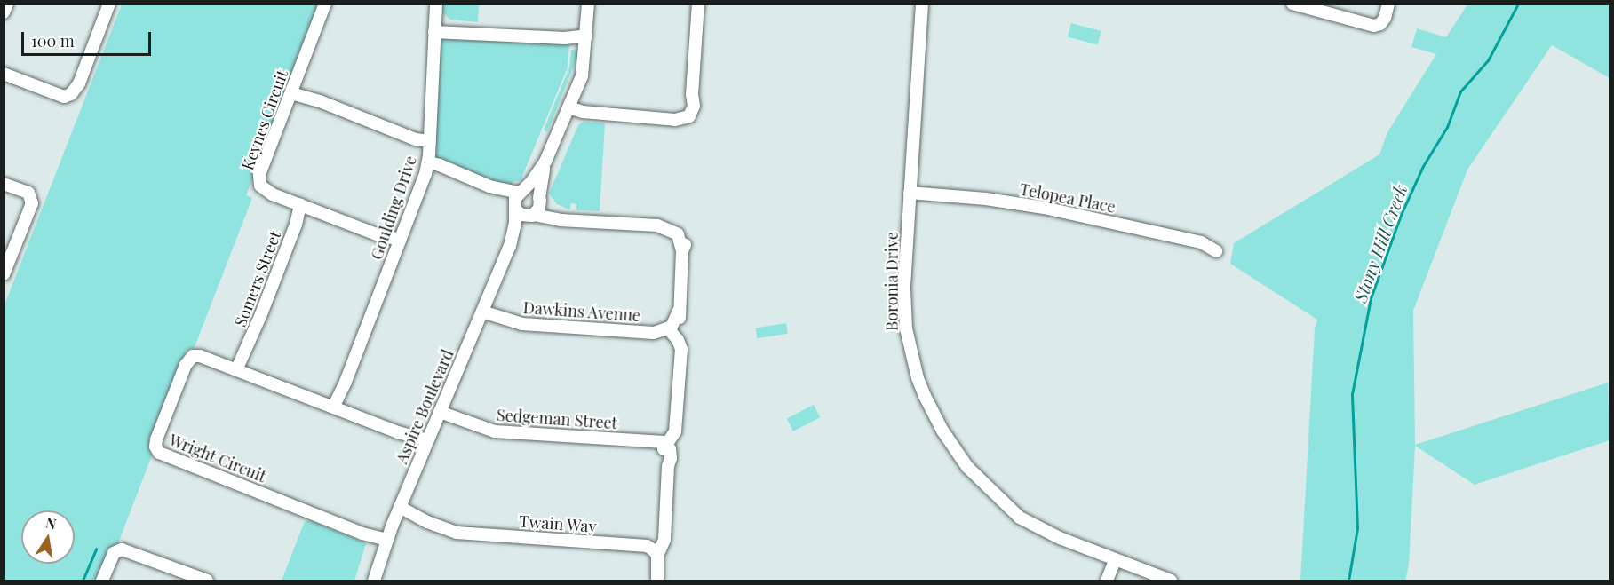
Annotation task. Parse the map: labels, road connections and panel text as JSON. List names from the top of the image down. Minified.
{"streets":{"street":["Keynes Circuit","Telopea Place","Goulding Drive","Somers Street","Boronia Drive","Dawkins Avenue","Aspire Boulevard","Sedgeman Street","Wright Circuit","Twain Way"]},"crossings":[["Keynes Circuit","Goulding Drive"],["Keynes Circuit","Somers Street"],["Telopea Place","Boronia Drive"],["Goulding Drive","Wright Circuit"],["Somers Street","Wright Circuit"],["Dawkins Avenue","Aspire Boulevard"],["Aspire Boulevard","Sedgeman Street"],["Aspire Boulevard","Wright Circuit"],["Aspire Boulevard","Twain Way"]],"water":["Stony Hill Creek"],"scale_bar":"100 m","north":"top"}
